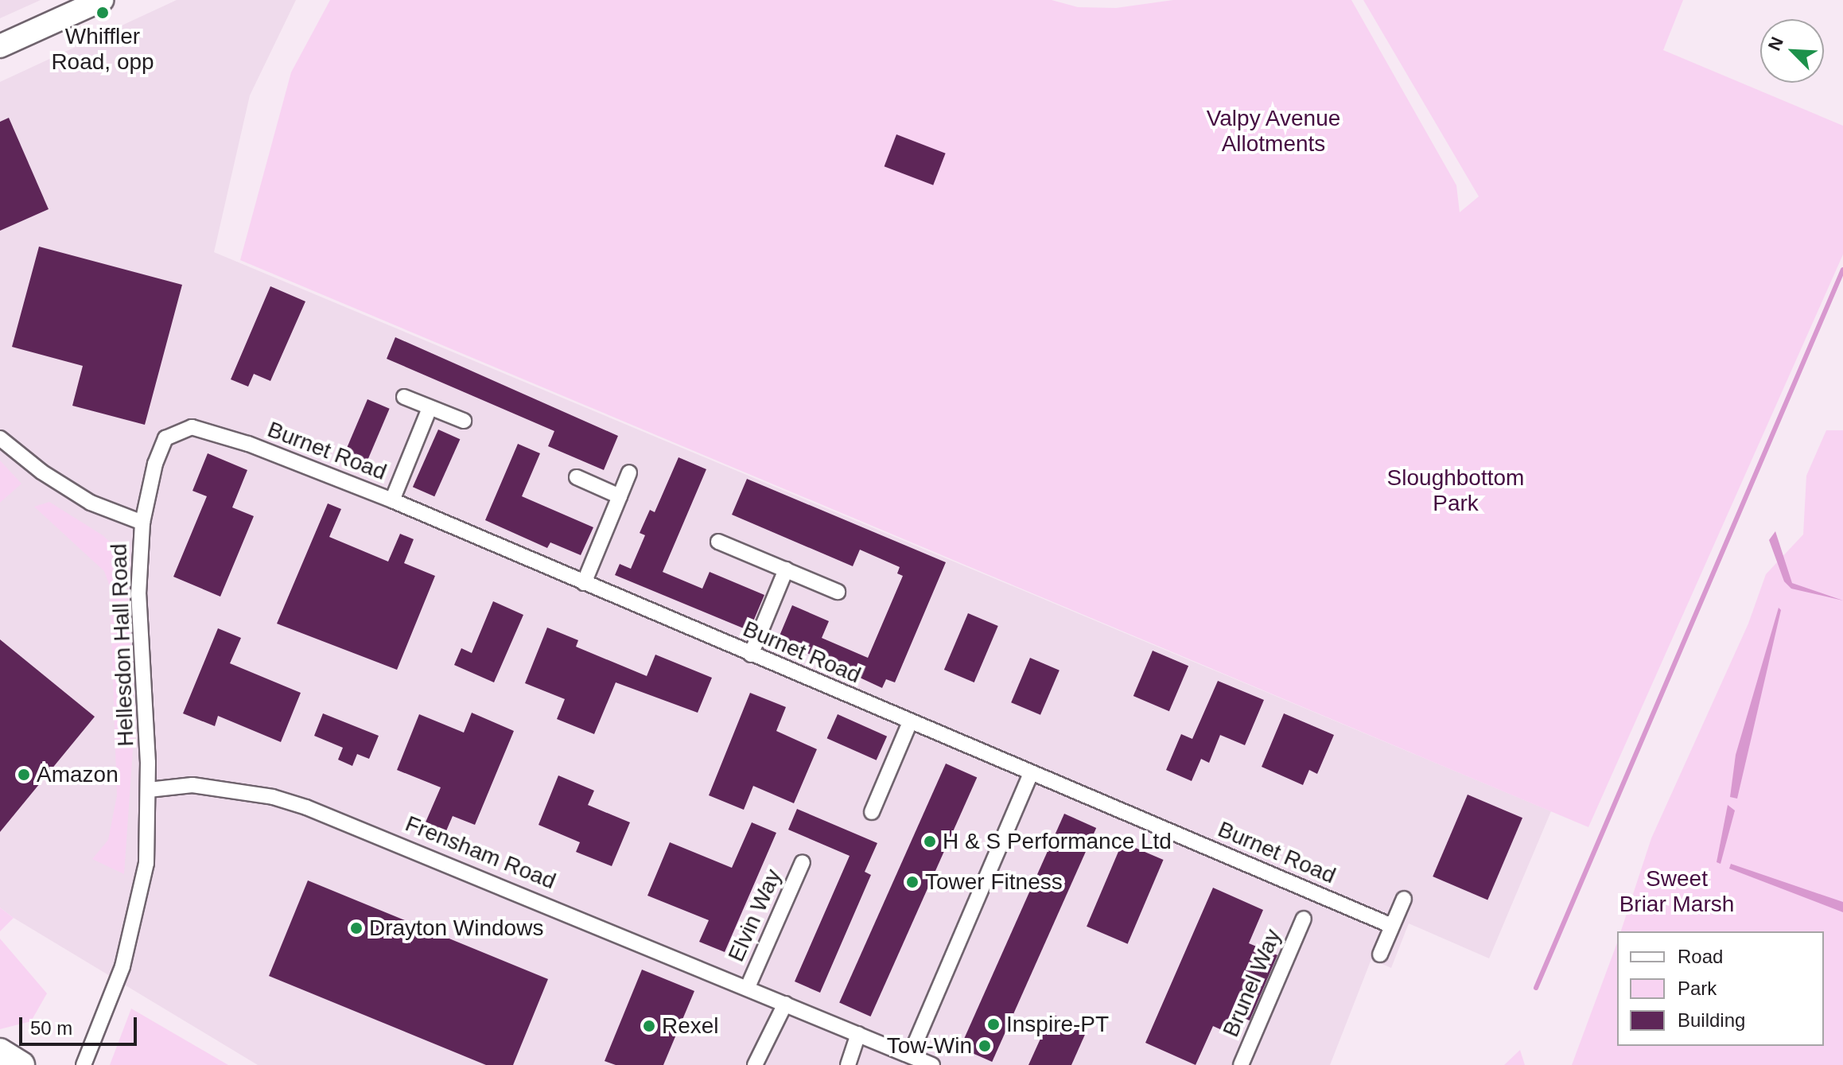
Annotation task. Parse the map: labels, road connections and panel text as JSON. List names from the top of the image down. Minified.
{"streets":{"street":["Burnet Road","Hellesdon Hall Road","Frensham Road","Elvin Way","Brunel Way"]},"crossings":[["Burnet Road","Hellesdon Hall Road"],["Hellesdon Hall Road","Frensham Road"],["Frensham Road","Elvin Way"]],"parks":["Valpy Avenue Allotments","Sloughbottom Park","Sweet Briar Marsh"],"places":["Whiffler Road, opp","Amazon","H & S Performance Ltd","Tower Fitness","Drayton Windows","Inspire-PT","Rexel","Tow-Win"],"legend":["Road","Park","Building"],"scale_bar":"50 m","north":"top left"}
